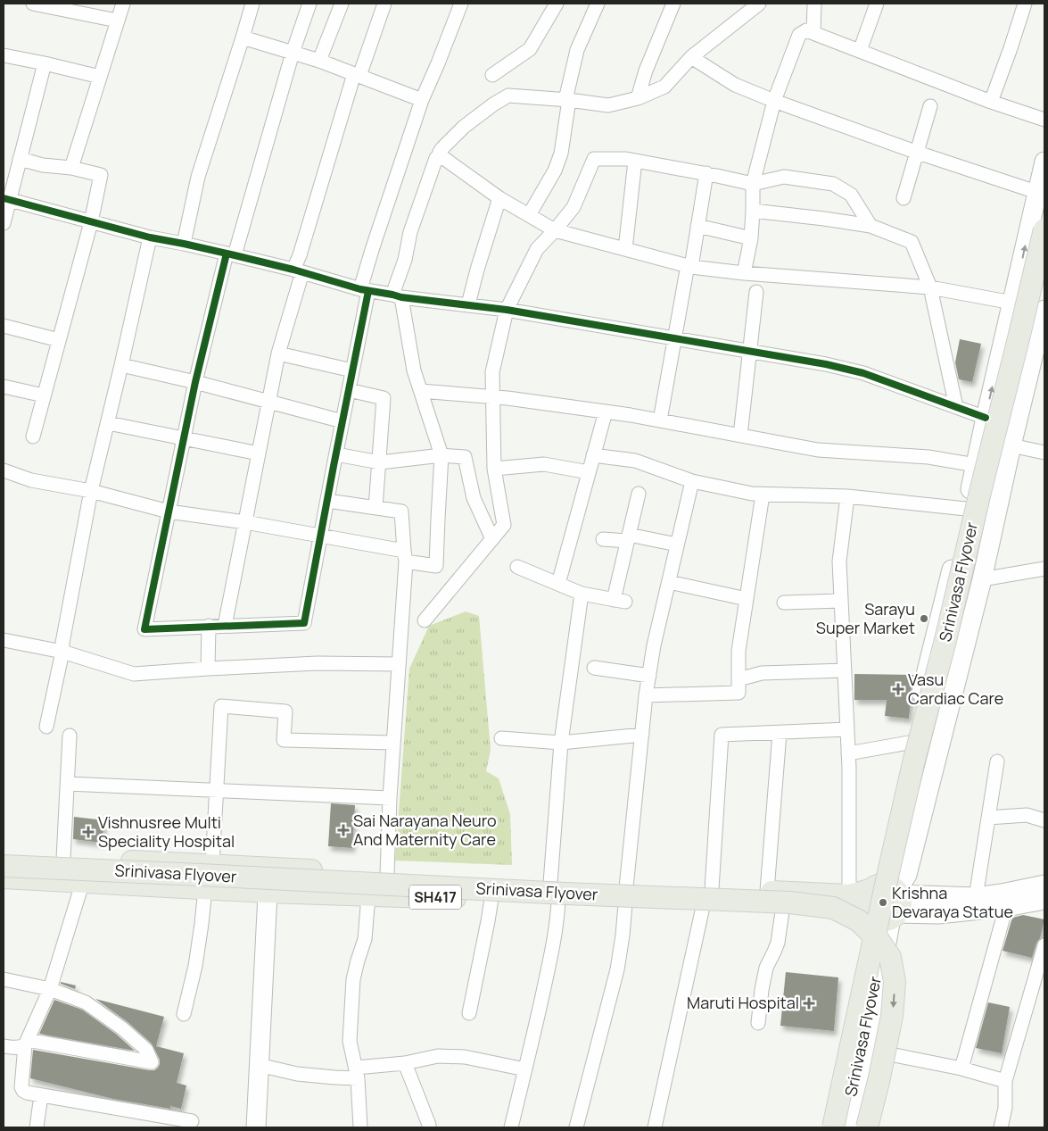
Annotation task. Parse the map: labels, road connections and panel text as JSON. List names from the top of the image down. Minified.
{"streets":{"main road":["Srinivasa Flyover","SH417"]},"places":{"other":["Sarayu Super Market","Krishna Devaraya Statue"],"health":["Vasu Cardiac Care","Sai Narayana Neuro And Maternity Care","Vishnusree Multi Speciality Hospital","Maruti Hospital"]}}
